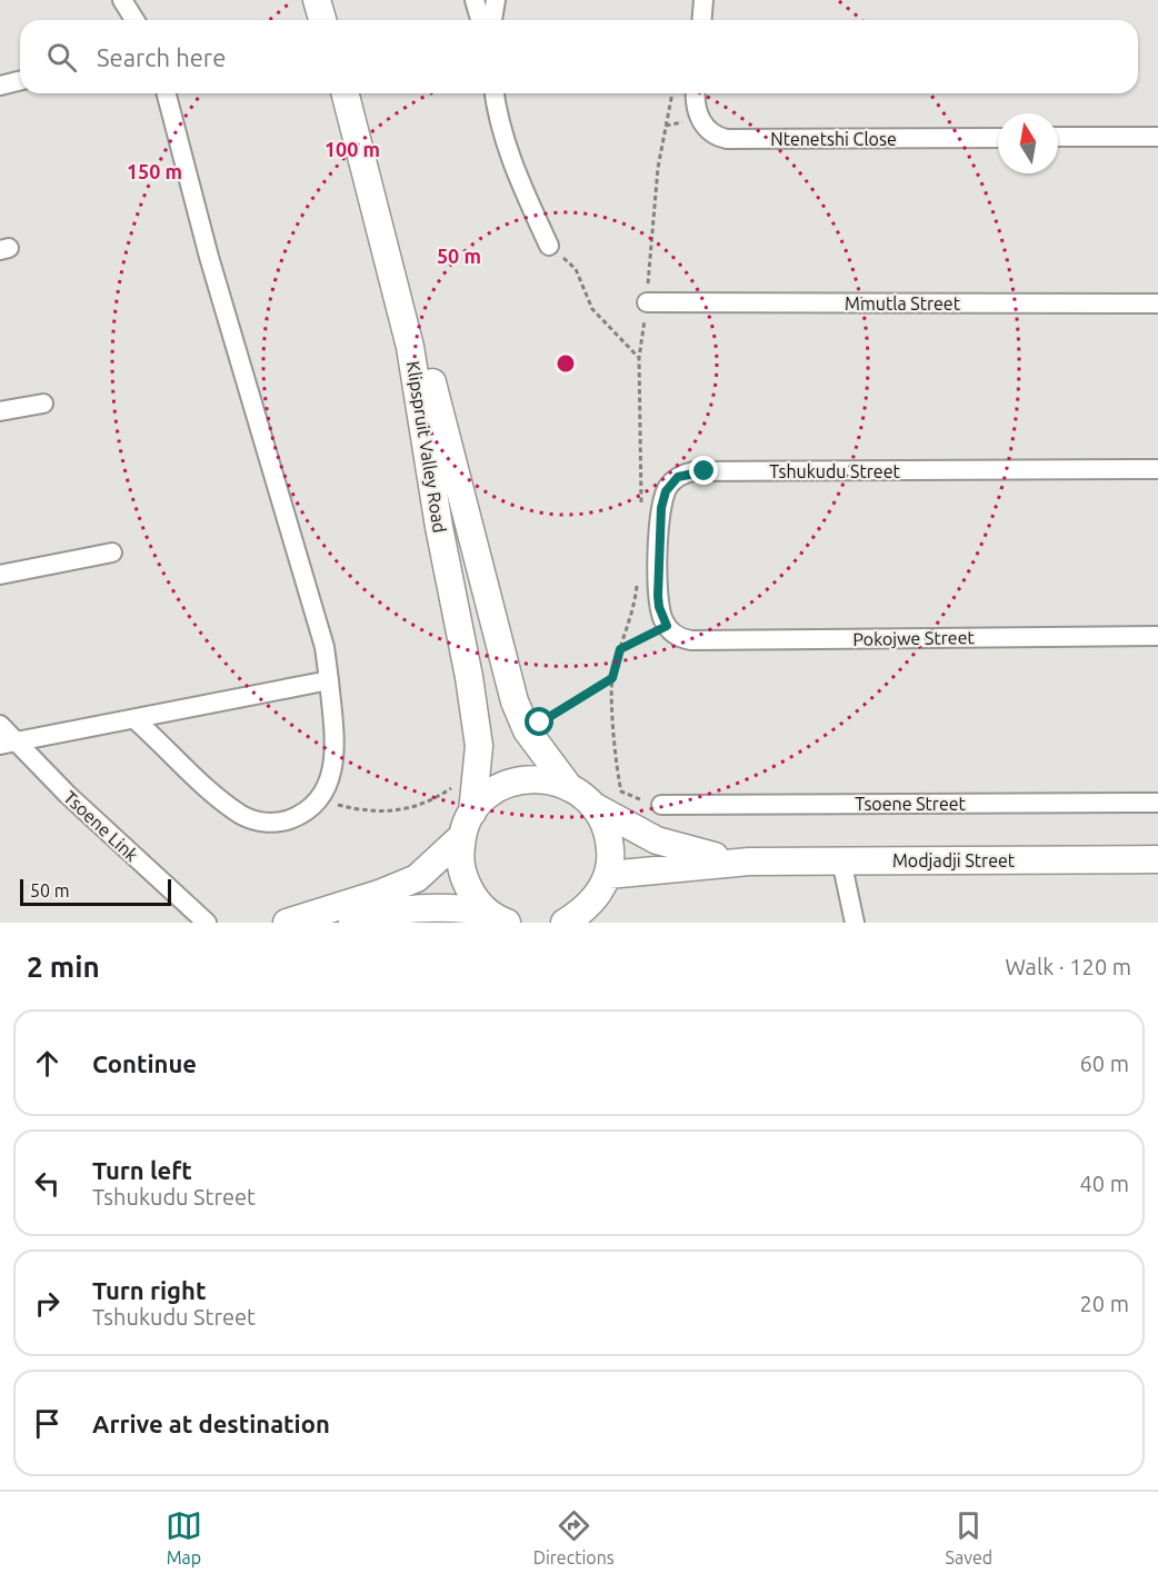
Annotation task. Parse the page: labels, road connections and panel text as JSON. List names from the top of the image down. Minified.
{"streets":{"street":["Ntenetshi Close","Mmutla Street","Klipspruit Valley Road","Tshukudu Street","Pokojwe Street","Tsoene Street","Tsoene Link","Modjadji Street"]},"crossings":[["Klipspruit Valley Road","Modjadji Street"],["Tshukudu Street","Pokojwe Street"]],"scale_bar":"50 m","north":"top","page":{"search":"Search here","scale":"50 m","heading":["2 min","Walk · 120 m"],"list":[["Continue","60 m"],["Turn left","Tshukudu Street","40 m"],["Turn right","Tshukudu Street","20 m"],"Arrive at destination"],"nav":["Map","Directions","Saved"]},"rings":["100 m","150 m","50 m"]}
